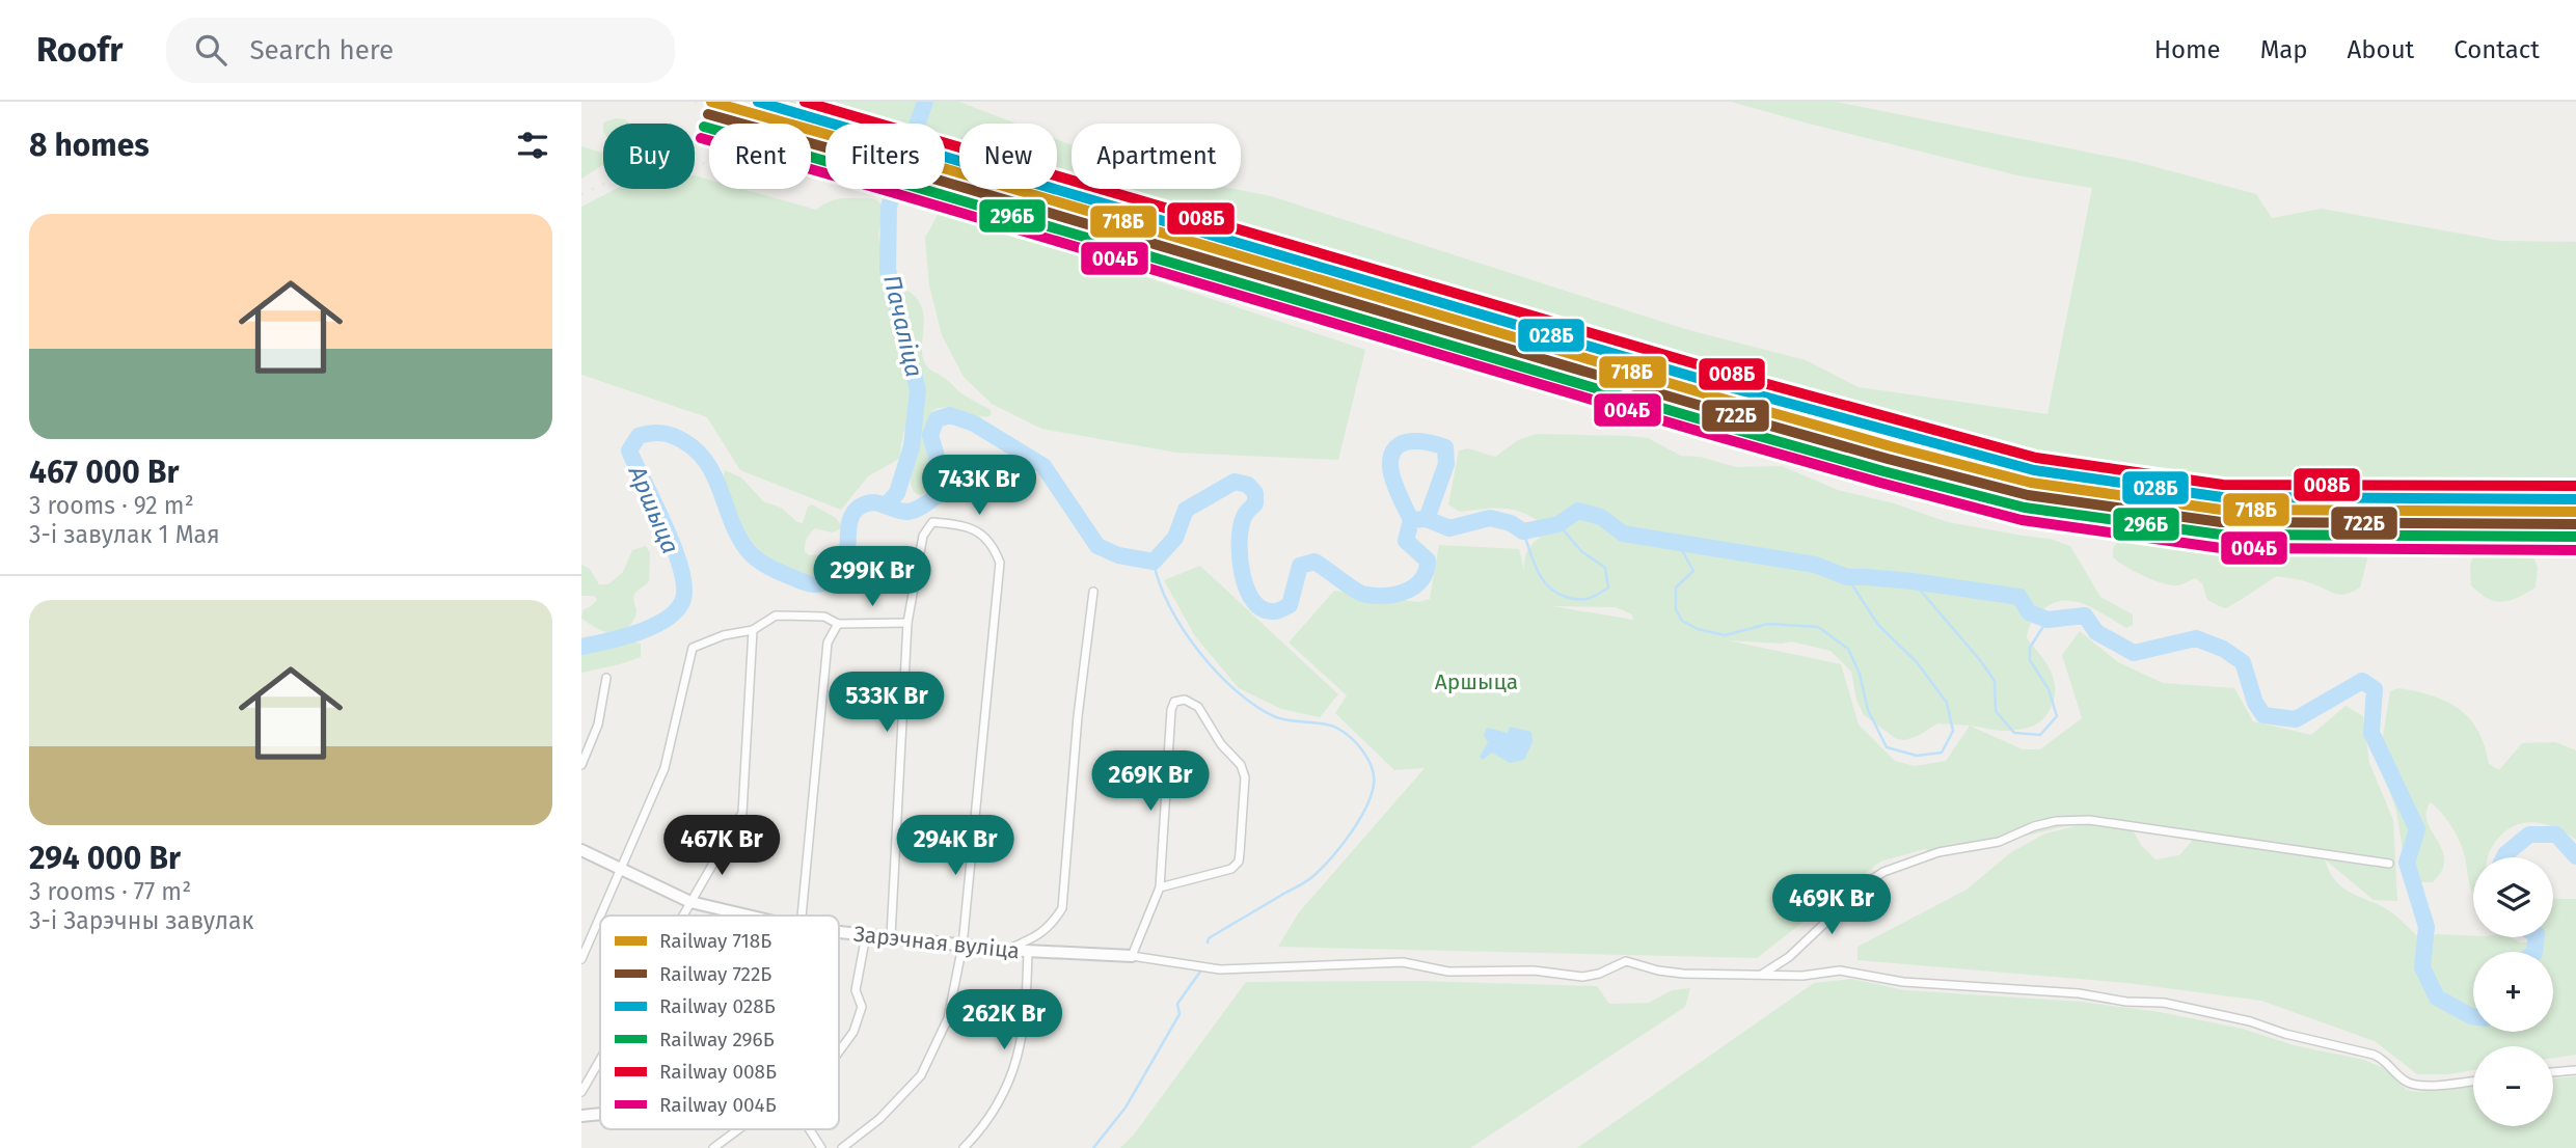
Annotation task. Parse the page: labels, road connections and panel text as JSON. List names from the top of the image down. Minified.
{"streets":{"street":["Зарэчная вуліца"]},"water":["Пачаліца","Аршыца"],"parks":["Аршыца"],"lines":["rail line 718Б","rail line 028Б","rail line 008Б","rail line 722Б","rail line 296Б","rail line 004Б"],"legend":["Railway 718Б","Railway 722Б","Railway 028Б","Railway 296Б","Railway 008Б","Railway 004Б"],"page":{"header":"Roofr","search":"Search here","nav":["Home","Map","About","Contact"],"heading":"8 homes","chip":["Buy","Rent","Filters","New","Apartment"],"list":[{"name":"467 000 Br","note":"3 rooms · 92 m² · 3-і завулак 1 Мая"},{"name":"294 000 Br","note":"3 rooms · 77 m² · 3-і Зарэчны завулак"}],"price":["743K Br","299K Br","533K Br","269K Br","467K Br","294K Br","469K Br","262K Br"],"map_buttons":["+","−"]}}
